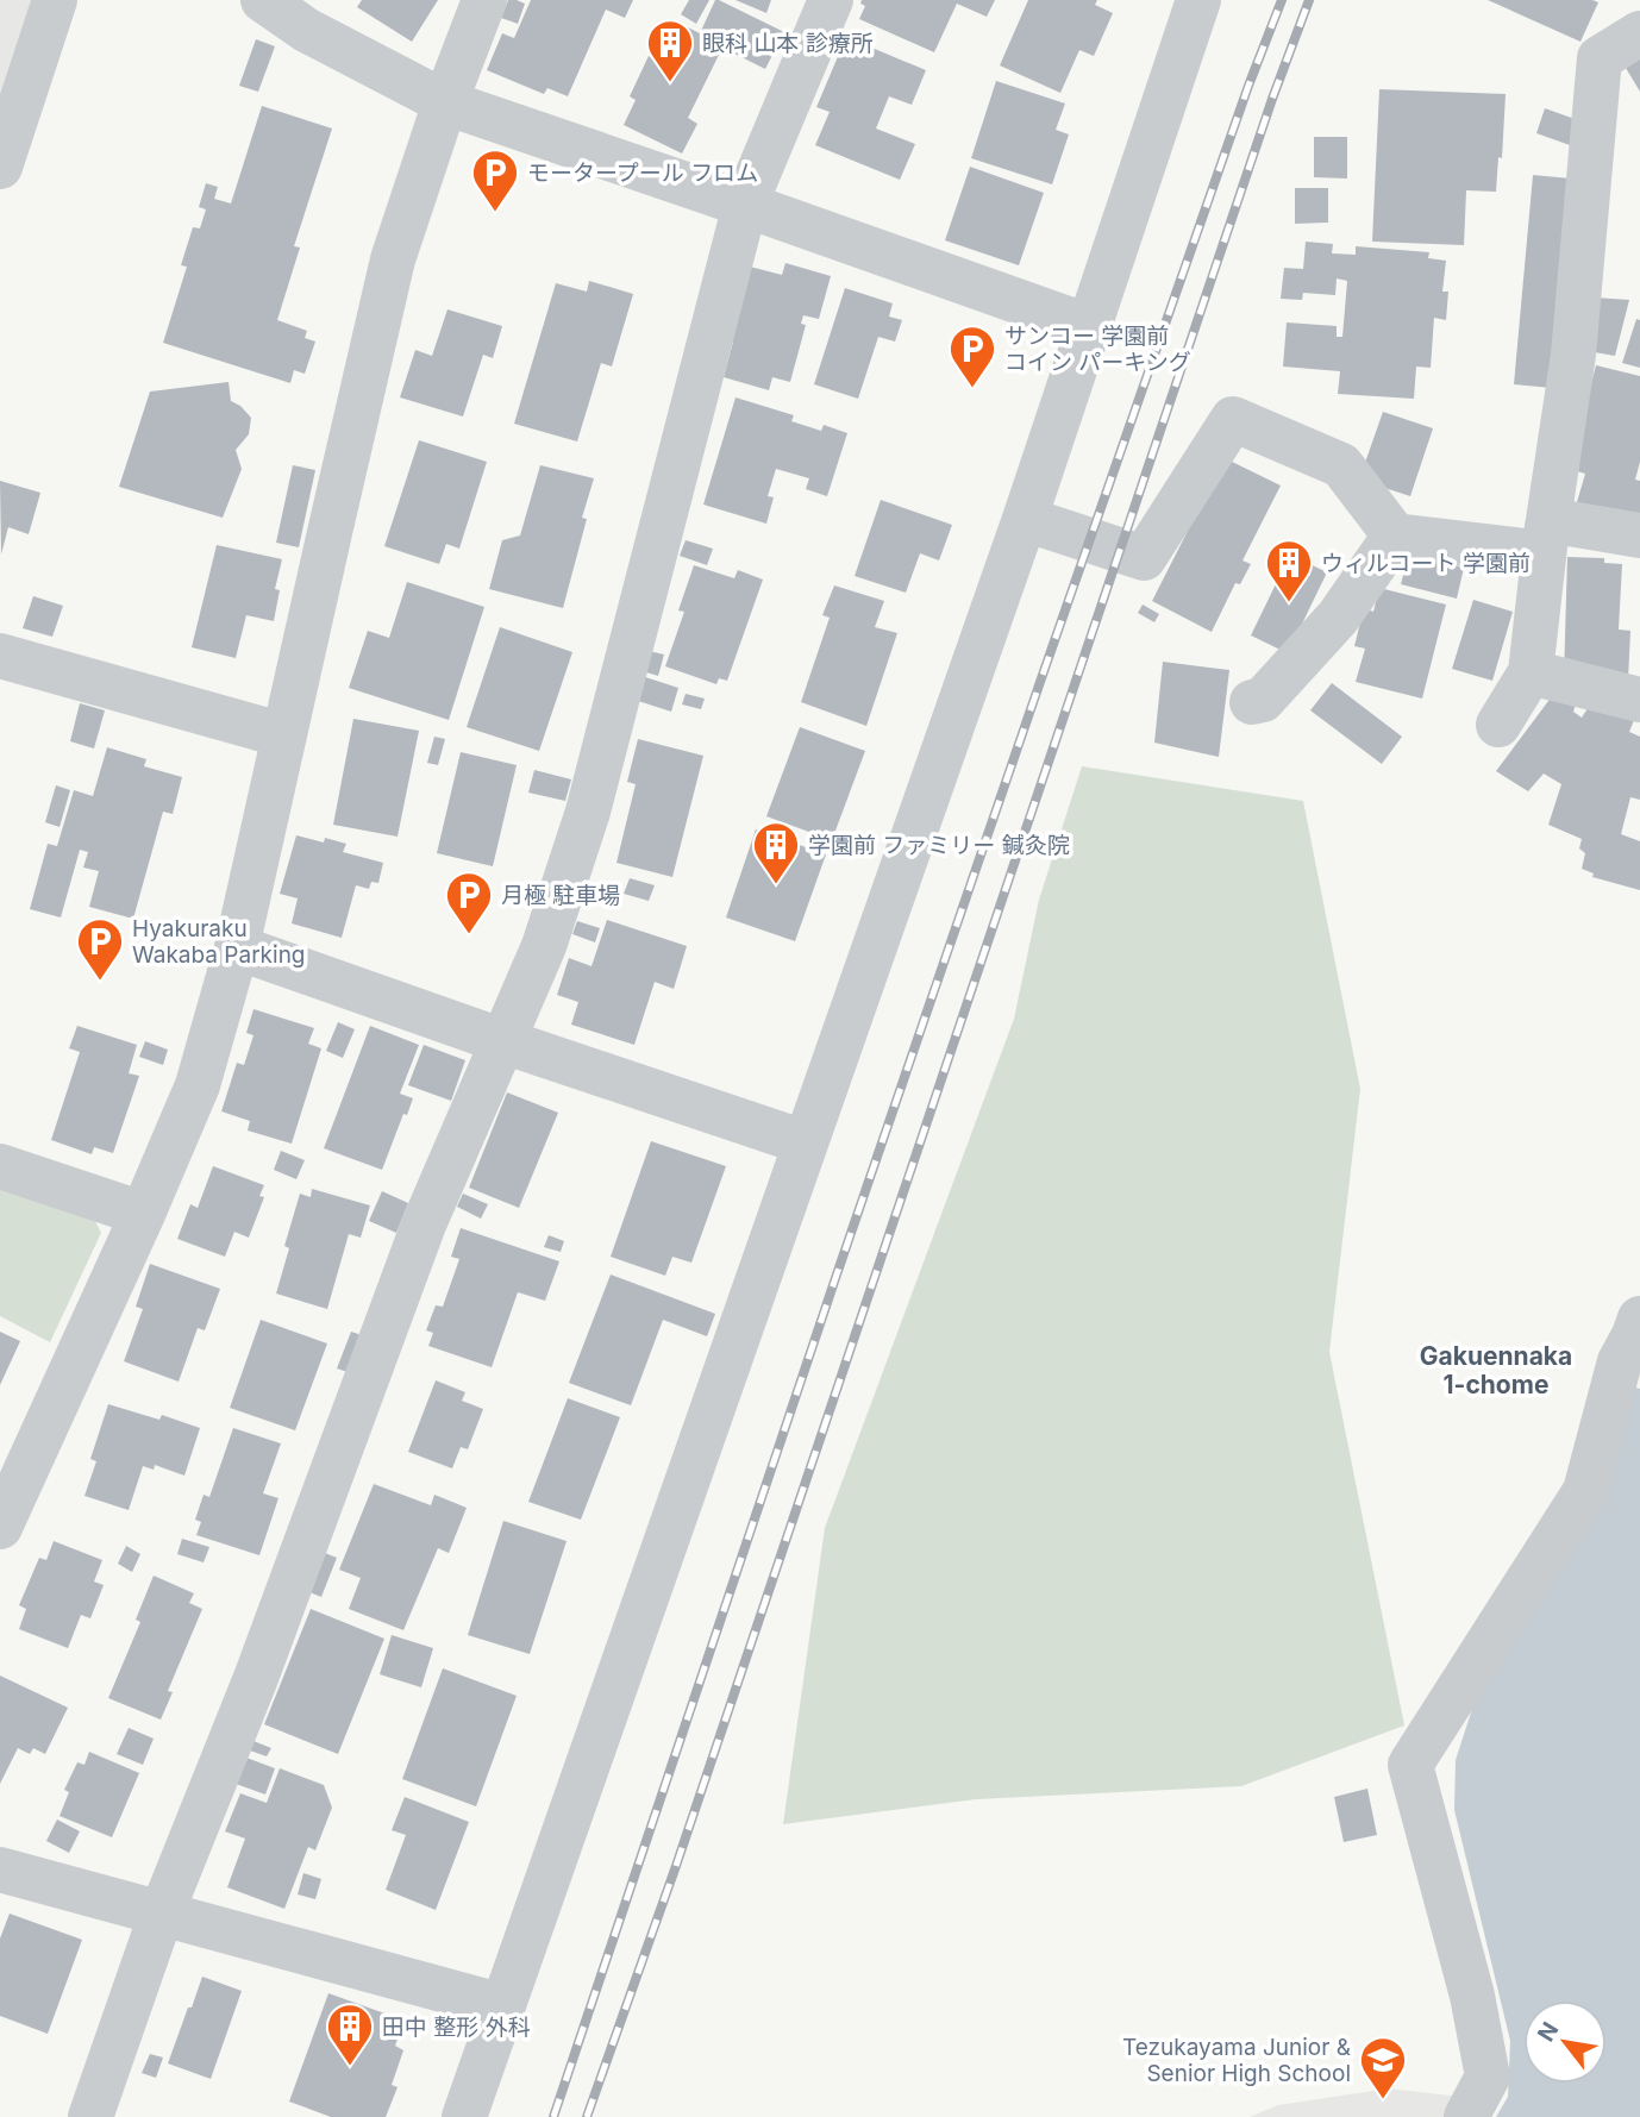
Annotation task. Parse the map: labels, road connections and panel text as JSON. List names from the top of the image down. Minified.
{"districts":["Gakuennaka 1-chome"],"places":{"building":["眼科 山本 診療所","ウィルコート 学園前","学園前 ファミリー 鍼灸院","田中 整形 外科"],"parking":["モータープール フロム","サンコー 学園前 コイン パーキング","月極 駐車場","Hyakuraku Wakaba Parking"],"school or university":["Tezukayama Junior & Senior High School"]},"north":"top left"}
